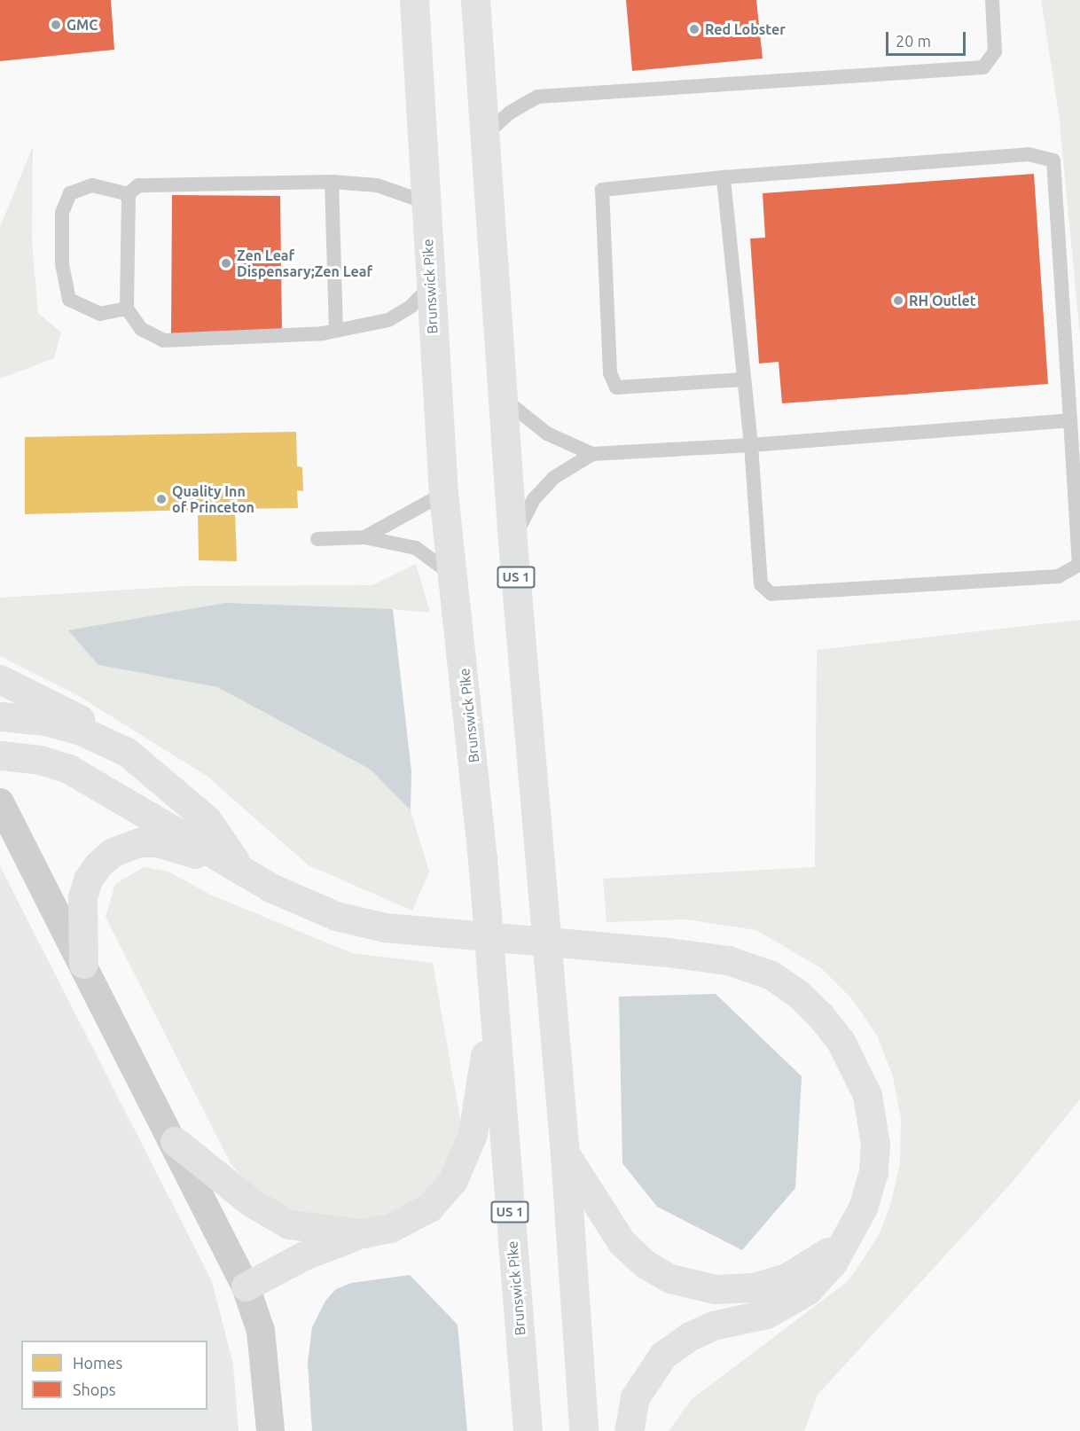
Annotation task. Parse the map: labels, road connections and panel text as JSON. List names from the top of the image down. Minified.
{"streets":{"highway":["Brunswick Pike","US 1"]},"places":["GMC","Red Lobster","Zen Leaf Dispensary;Zen Leaf","RH Outlet","Quality Inn of Princeton"],"legend":["Homes","Shops"],"scale_bar":"20 m"}
